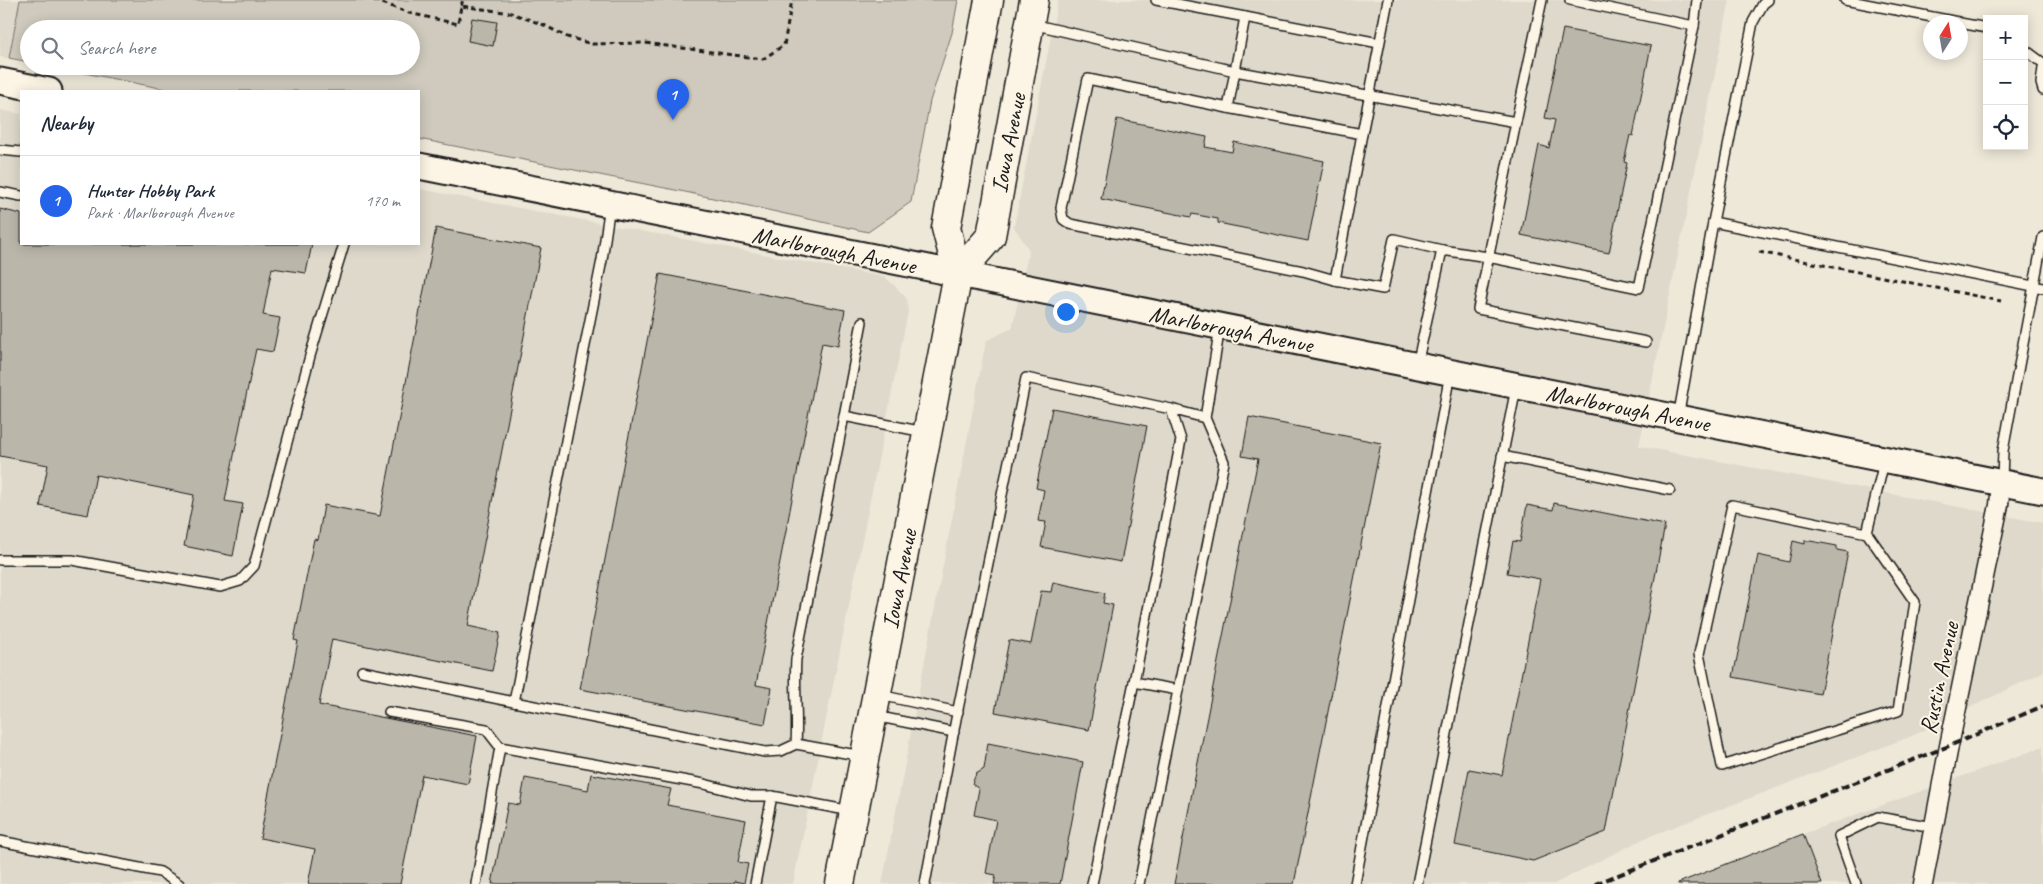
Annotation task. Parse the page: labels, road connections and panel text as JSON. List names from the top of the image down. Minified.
{"streets":{"main road":["Iowa Avenue"],"street":["Marlborough Avenue","Rustin Avenue"]},"crossings":[["Iowa Avenue","Marlborough Avenue"],["Marlborough Avenue","Rustin Avenue"]],"north":"top","page":{"map_buttons":["+","−"],"search":"Search here","pins":"1","heading":"Nearby","list":[{"mark":"1","name":"Hunter Hobby Park","note":"Park · Marlborough Avenue","value":"170 m"}]}}
